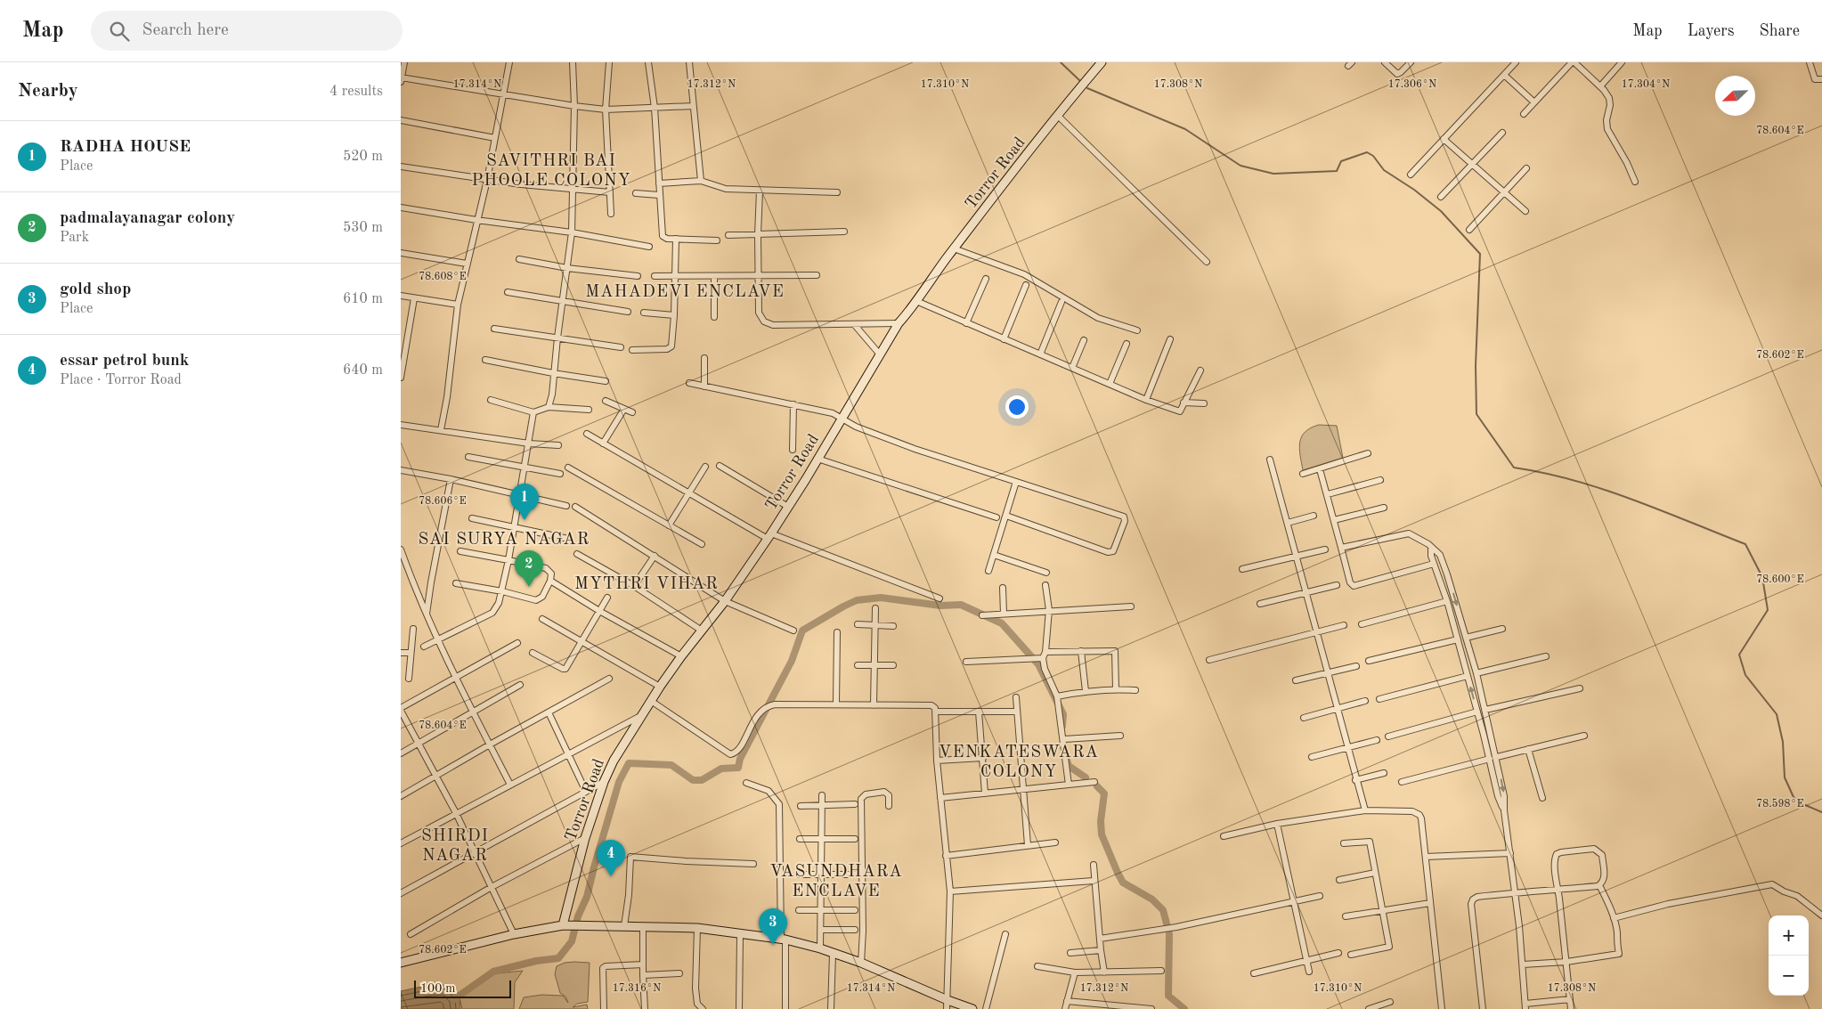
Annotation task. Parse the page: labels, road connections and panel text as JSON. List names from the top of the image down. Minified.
{"streets":{"street":["Torror Road"]},"districts":["SAVITHRI BAI PHOOLE COLONY","MAHADEVI ENCLAVE","SAI SURYA NAGAR","MYTHRI VIHAR","VENKATESWARA COLONY","SHIRDI NAGAR","VASUNDHARA ENCLAVE"],"scale_bar":"100 m","north":"bottom left","page":{"header":"Map","search":"Search here","nav":["Map","Layers","Share"],"heading":["Nearby","4 results"],"list":[{"mark":"1","name":"RADHA HOUSE","note":"Place","value":"520 m"},{"mark":"2","name":"padmalayanagar colony","note":"Park","value":"530 m"},{"mark":"3","name":"gold shop","note":"Place","value":"610 m"},{"mark":"4","name":"essar petrol bunk","note":"Place · Torror Road","value":"640 m"}],"pins":["1","2","4","3"],"map_buttons":["+","−"],"scale":"100 m"},"coordinates":["17.314°N","17.312°N","17.310°N","17.308°N","17.306°N","17.304°N","78.604°E","78.608°E","78.602°E","78.606°E","78.600°E","78.598°E","17.316°N"]}
